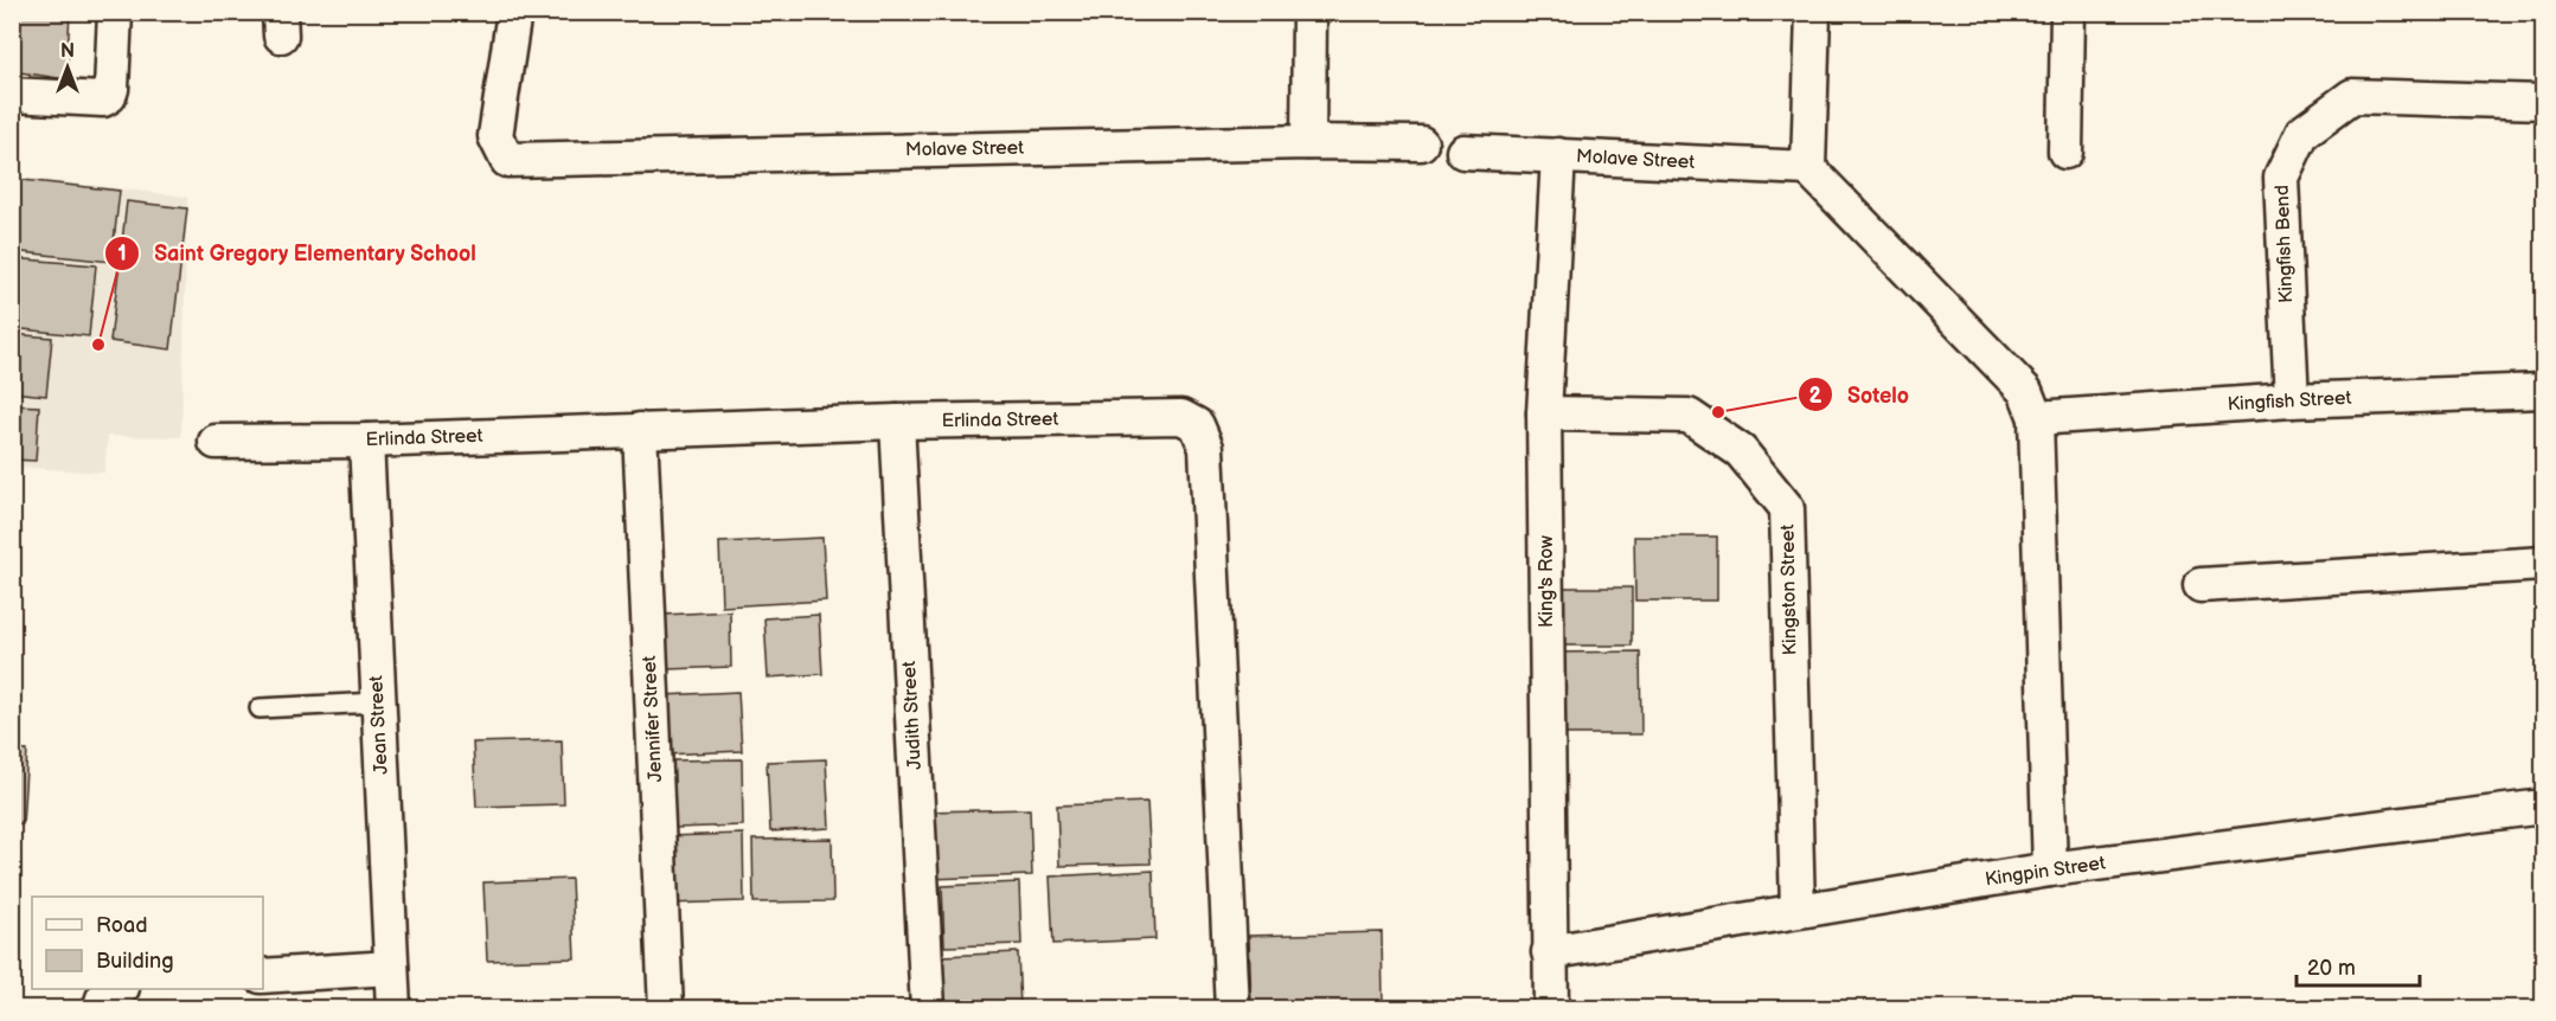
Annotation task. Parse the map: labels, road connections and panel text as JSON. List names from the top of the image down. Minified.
{"streets":{"street":["Molave Street","Kingfish Bend","Kingfish Street","Erlinda Street","King's Row","Kingston Street","Judith Street","Jennifer Street","Jean Street","Kingpin Street"]},"crossings":[["Molave Street","King's Row"],["Kingfish Bend","Kingfish Street"],["Erlinda Street","Judith Street"],["Erlinda Street","Jennifer Street"],["Erlinda Street","Jean Street"],["King's Row","Kingston Street"],["King's Row","Kingpin Street"],["Kingston Street","Kingpin Street"]],"places":["Saint Gregory Elementary School","Sotelo"],"legend":["Road","Building"],"scale_bar":"20 m","north":"top"}
